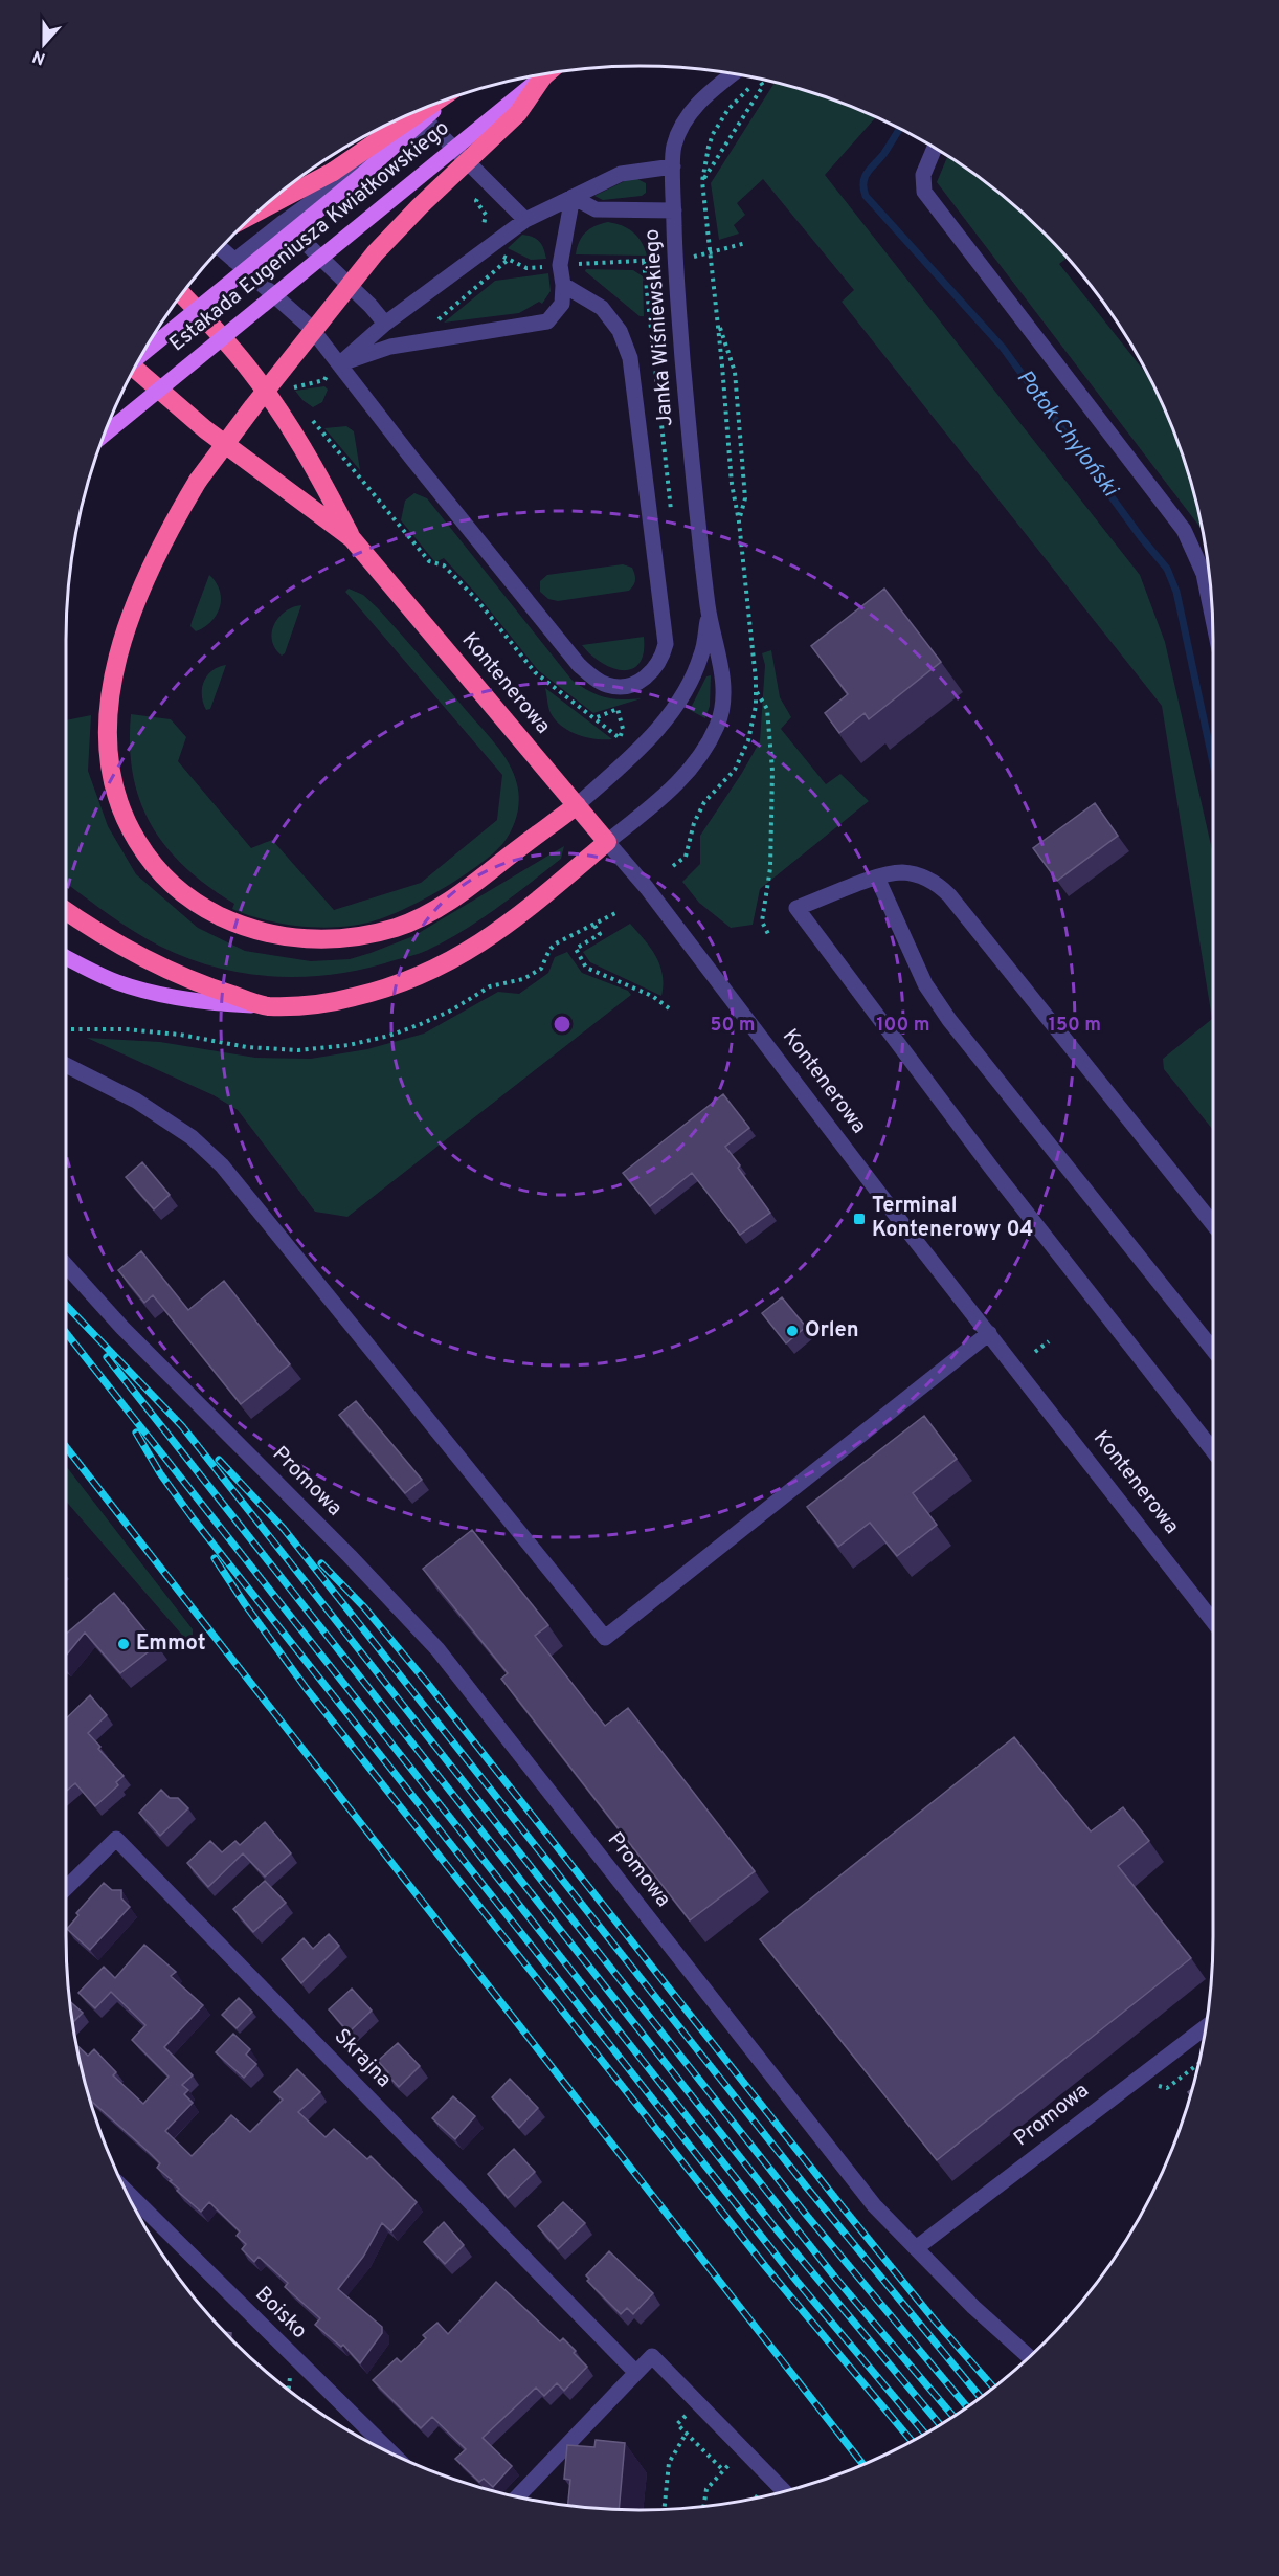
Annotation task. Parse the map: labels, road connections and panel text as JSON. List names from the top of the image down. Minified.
{"streets":{"highway":["Kontenerowa"],"main road":["Estakada Eugeniusza Kwiatkowskiego"],"street":["Janka Wiśniewskiego","Promowa","Skrajna","Boisko"]},"crossings":[["Janka Wiśniewskiego","Kontenerowa"]],"water":["Potok Chyloński"],"places":{"transit":["Terminal Kontenerowy 04"],"other":["Orlen","Emmot"]},"north":"bottom","rings":["50 m","100 m","150 m"]}
